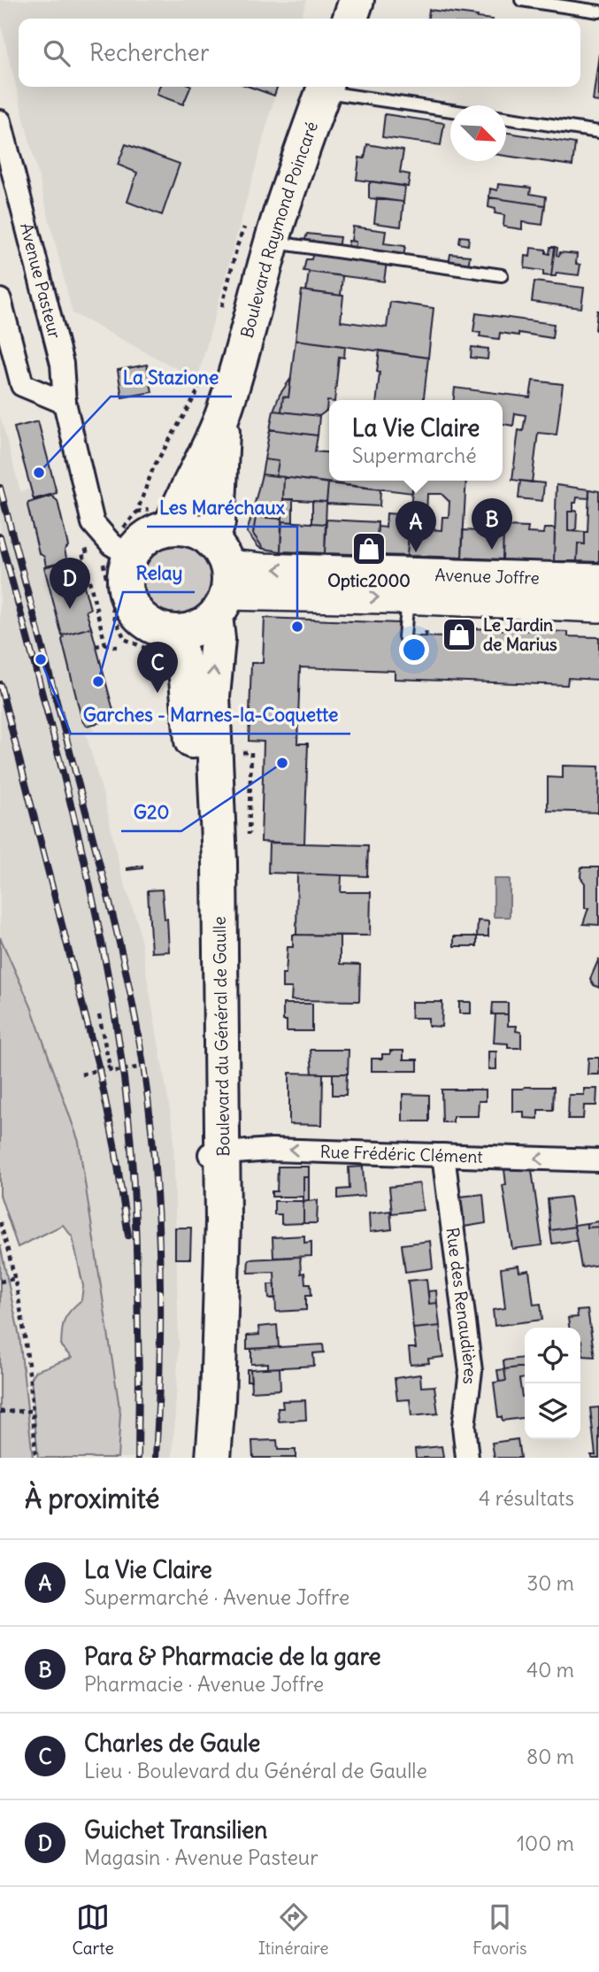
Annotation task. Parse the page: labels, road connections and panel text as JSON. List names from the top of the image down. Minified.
{"streets":{"main road":["Boulevard Raymond Poincaré","Boulevard du Général de Gaulle"],"street":["Avenue Pasteur","Avenue Joffre","Rue Frédéric Clément","Rue des Renaudières"]},"crossings":[["Boulevard Raymond Poincaré","Boulevard du Général de Gaulle"],["Avenue Pasteur","Avenue Joffre"],["Avenue Pasteur","Boulevard du Général de Gaulle"],["Avenue Joffre","Boulevard du Général de Gaulle"],["Boulevard du Général de Gaulle","Rue Frédéric Clément"],["Rue Frédéric Clément","Rue des Renaudières"]],"one_way":["Rue Frédéric Clément"],"places":{"other":["La Stazione","Les Maréchaux","Garches - Marnes-la-Coquette","Relay","G20"],"shop":["Optic2000","Le Jardin de Marius"]},"north":"bottom right","page":{"search":"Rechercher","popup":["La Vie Claire","Supermarché"],"pins":["B","A","D","C"],"heading":["À proximité","4 résultats"],"list":[{"mark":"A","name":"La Vie Claire","note":"Supermarché · Avenue Joffre","value":"30 m"},{"mark":"B","name":"Para & Pharmacie de la gare","note":"Pharmacie · Avenue Joffre","value":"40 m"},{"mark":"C","name":"Charles de Gaule","note":"Lieu · Boulevard du Général de Gaulle","value":"80 m"},{"mark":"D","name":"Guichet Transilien","note":"Magasin · Avenue Pasteur","value":"100 m"}],"nav":["Carte","Itinéraire","Favoris"]}}
